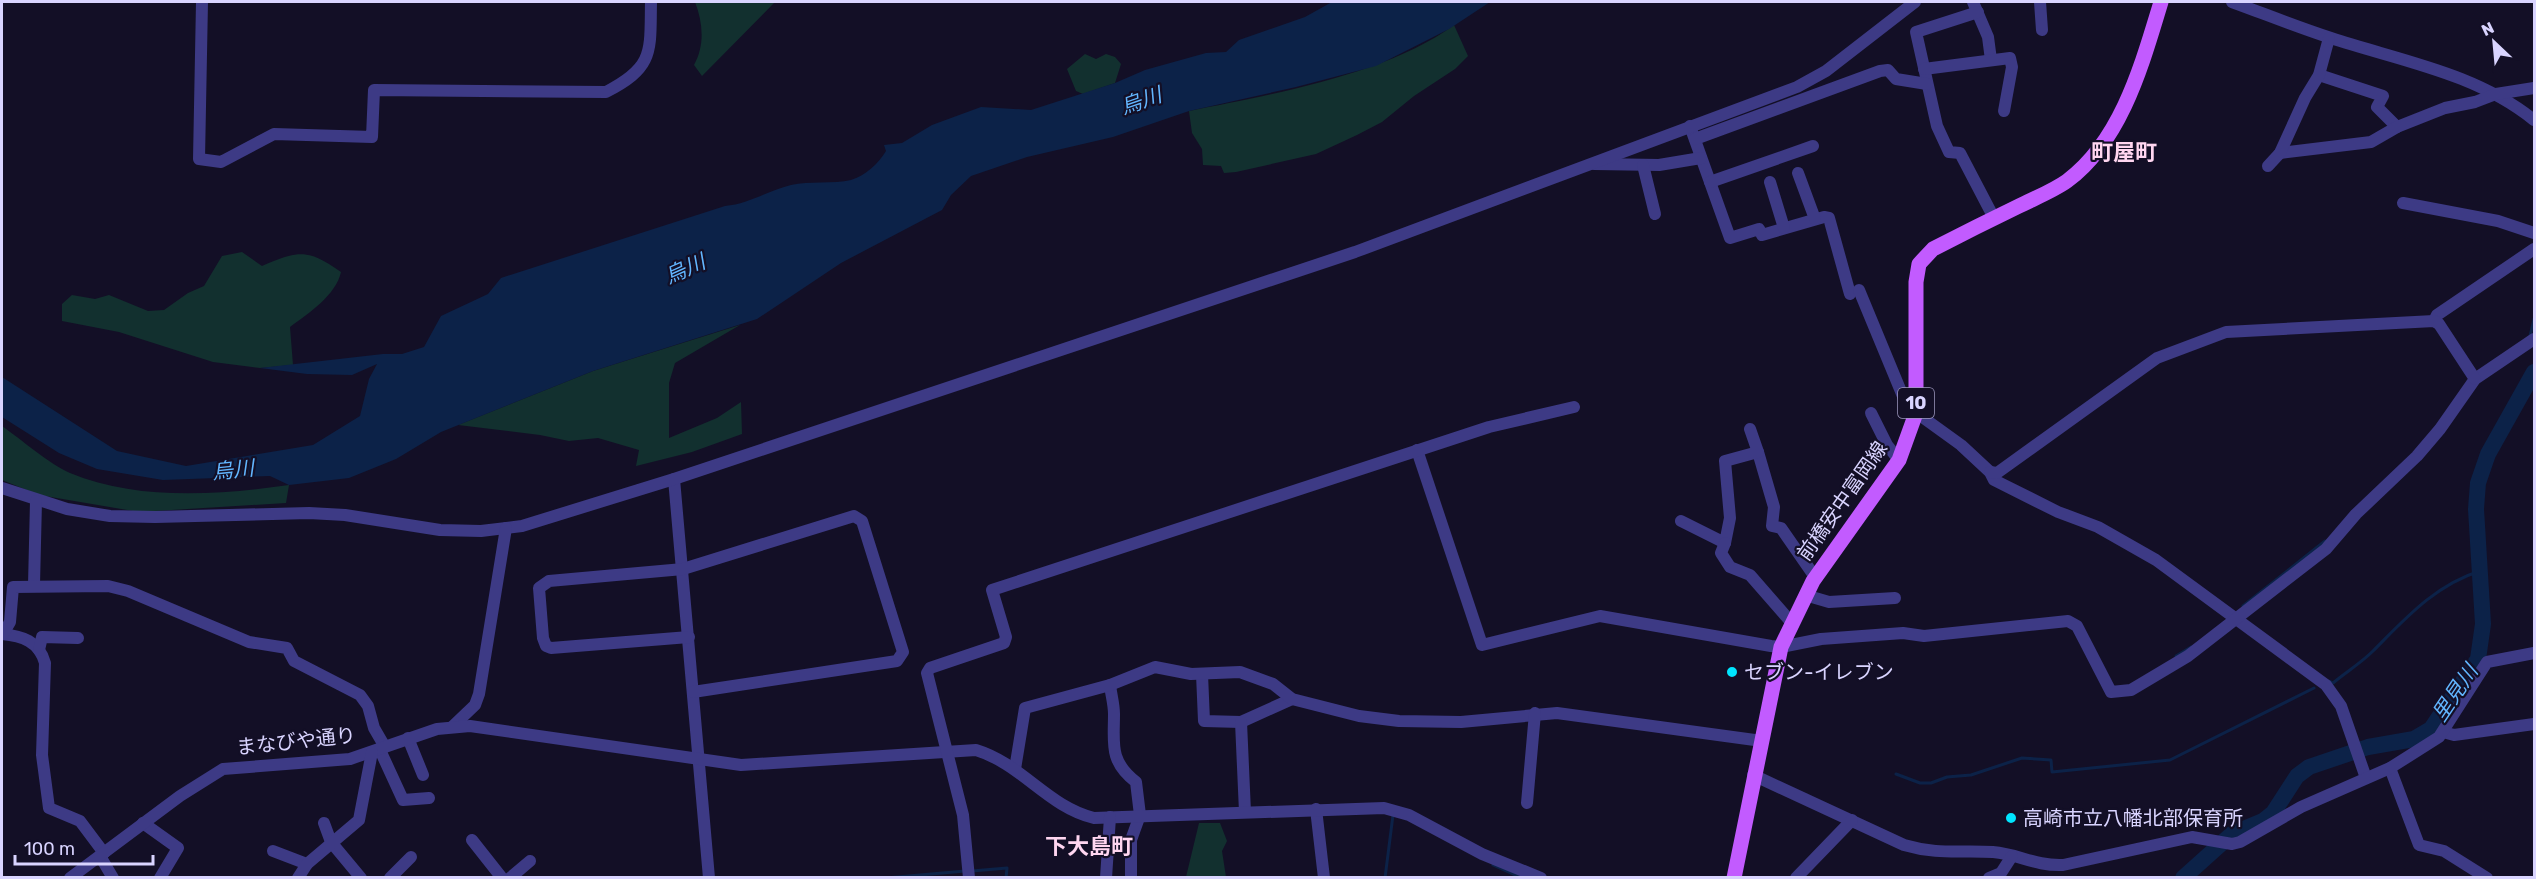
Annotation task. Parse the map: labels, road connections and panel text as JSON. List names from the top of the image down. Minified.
{"streets":{"main road":["10","前橋安中富岡線"],"street":["まなびや通り"]},"districts":["町屋町","下大島町"],"water":["烏川","里見川"],"places":["セブン-イレブン","高崎市立八幡北部保育所"],"scale_bar":"100 m","north":"top left"}
